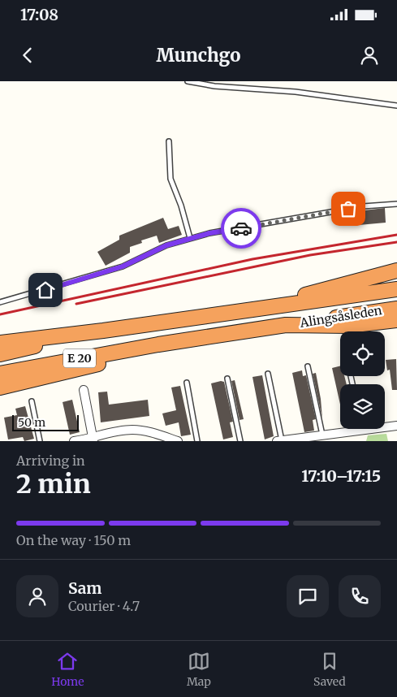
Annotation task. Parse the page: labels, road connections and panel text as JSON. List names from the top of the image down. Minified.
{"streets":{"highway":["Alingsåsleden","E 20"]},"crossings":[["Alingsåsleden","E 20"]],"scale_bar":"50 m","page":{"status":"17:08","header":"Munchgo","scale":"50 m","heading":["2 min","Arriving in","17:10–17:15"],"panel":["Sam","Courier · 4.7"],"bar":"On the way · 150 m","tabs":["Home","Map","Saved"]}}
